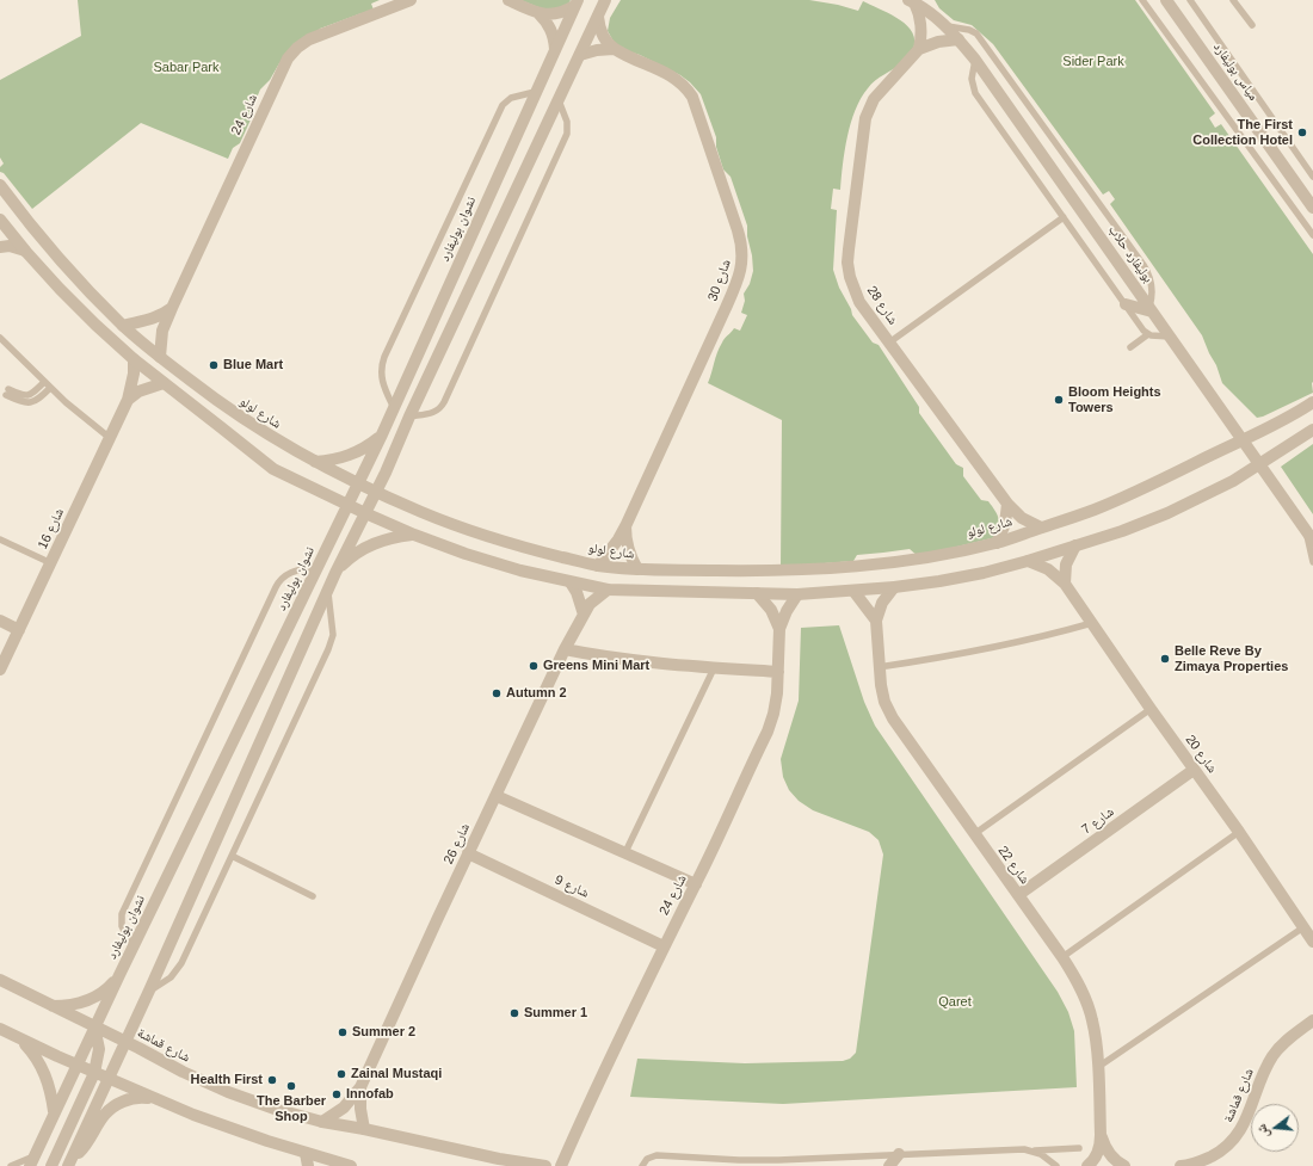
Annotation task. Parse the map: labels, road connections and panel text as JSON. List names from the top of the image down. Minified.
{"streets":{"street":["مياس بوليفارد","شارع 24","نشوان بوليفارد","بوليفارد حلاب","شارع 30","شارع 28","شارع لولو","شارع 16","شارع 20","شارع 7","شارع 26","شارع 22","شارع 9","شارع قماشة"]},"crossings":[["شارع 24","شارع لولو"],["شارع 24","شارع 9"],["نشوان بوليفارد","شارع لولو"],["نشوان بوليفارد","شارع قماشة"],["بوليفارد حلاب","شارع 28"],["بوليفارد حلاب","شارع لولو"],["شارع 30","شارع لولو"],["شارع 28","شارع لولو"],["شارع 20","شارع 7"],["شارع 7","شارع 22"],["شارع 26","شارع 9"],["شارع 26","شارع قماشة"]],"parks":["Sider Park","Sabar Park","Qaret"],"places":["The First Collection Hotel","Blue Mart","Bloom Heights Towers","Belle Reve By Zimaya Properties","Greens Mini Mart","Autumn 2","Summer 1","Summer 2","Zainal Mustaqi","Health First","The Barber Shop","Innofab"],"north":"left"}
